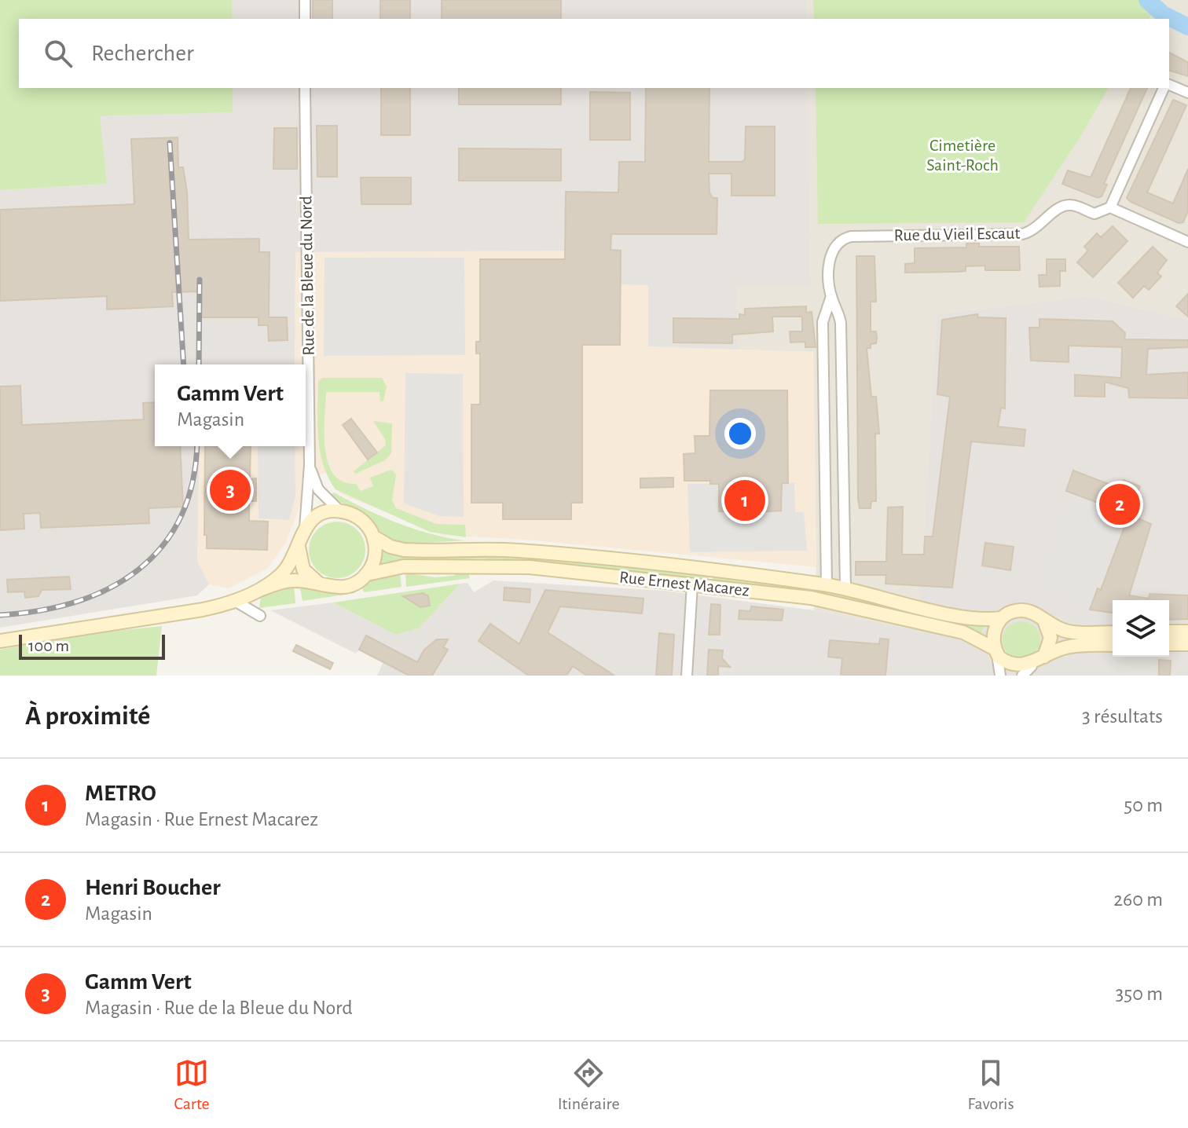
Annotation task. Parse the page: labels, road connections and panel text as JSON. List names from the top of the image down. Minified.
{"streets":{"main road":["Rue Ernest Macarez"],"street":["Rue du Vieil Escaut","Rue de la Bleue du Nord"]},"crossings":[["Rue du Vieil Escaut","Rue Ernest Macarez"],["Rue de la Bleue du Nord","Rue Ernest Macarez"]],"parks":["Cimetière Saint-Roch"],"scale_bar":"100 m","page":{"search":"Rechercher","popup":["Gamm Vert","Magasin"],"pins":["3","1","2"],"scale":"100 m","heading":["À proximité","3 résultats"],"list":[{"mark":"1","name":"METRO","note":"Magasin · Rue Ernest Macarez","value":"50 m"},{"mark":"2","name":"Henri Boucher","note":"Magasin","value":"260 m"},{"mark":"3","name":"Gamm Vert","note":"Magasin · Rue de la Bleue du Nord","value":"350 m"}],"nav":["Carte","Itinéraire","Favoris"]}}
